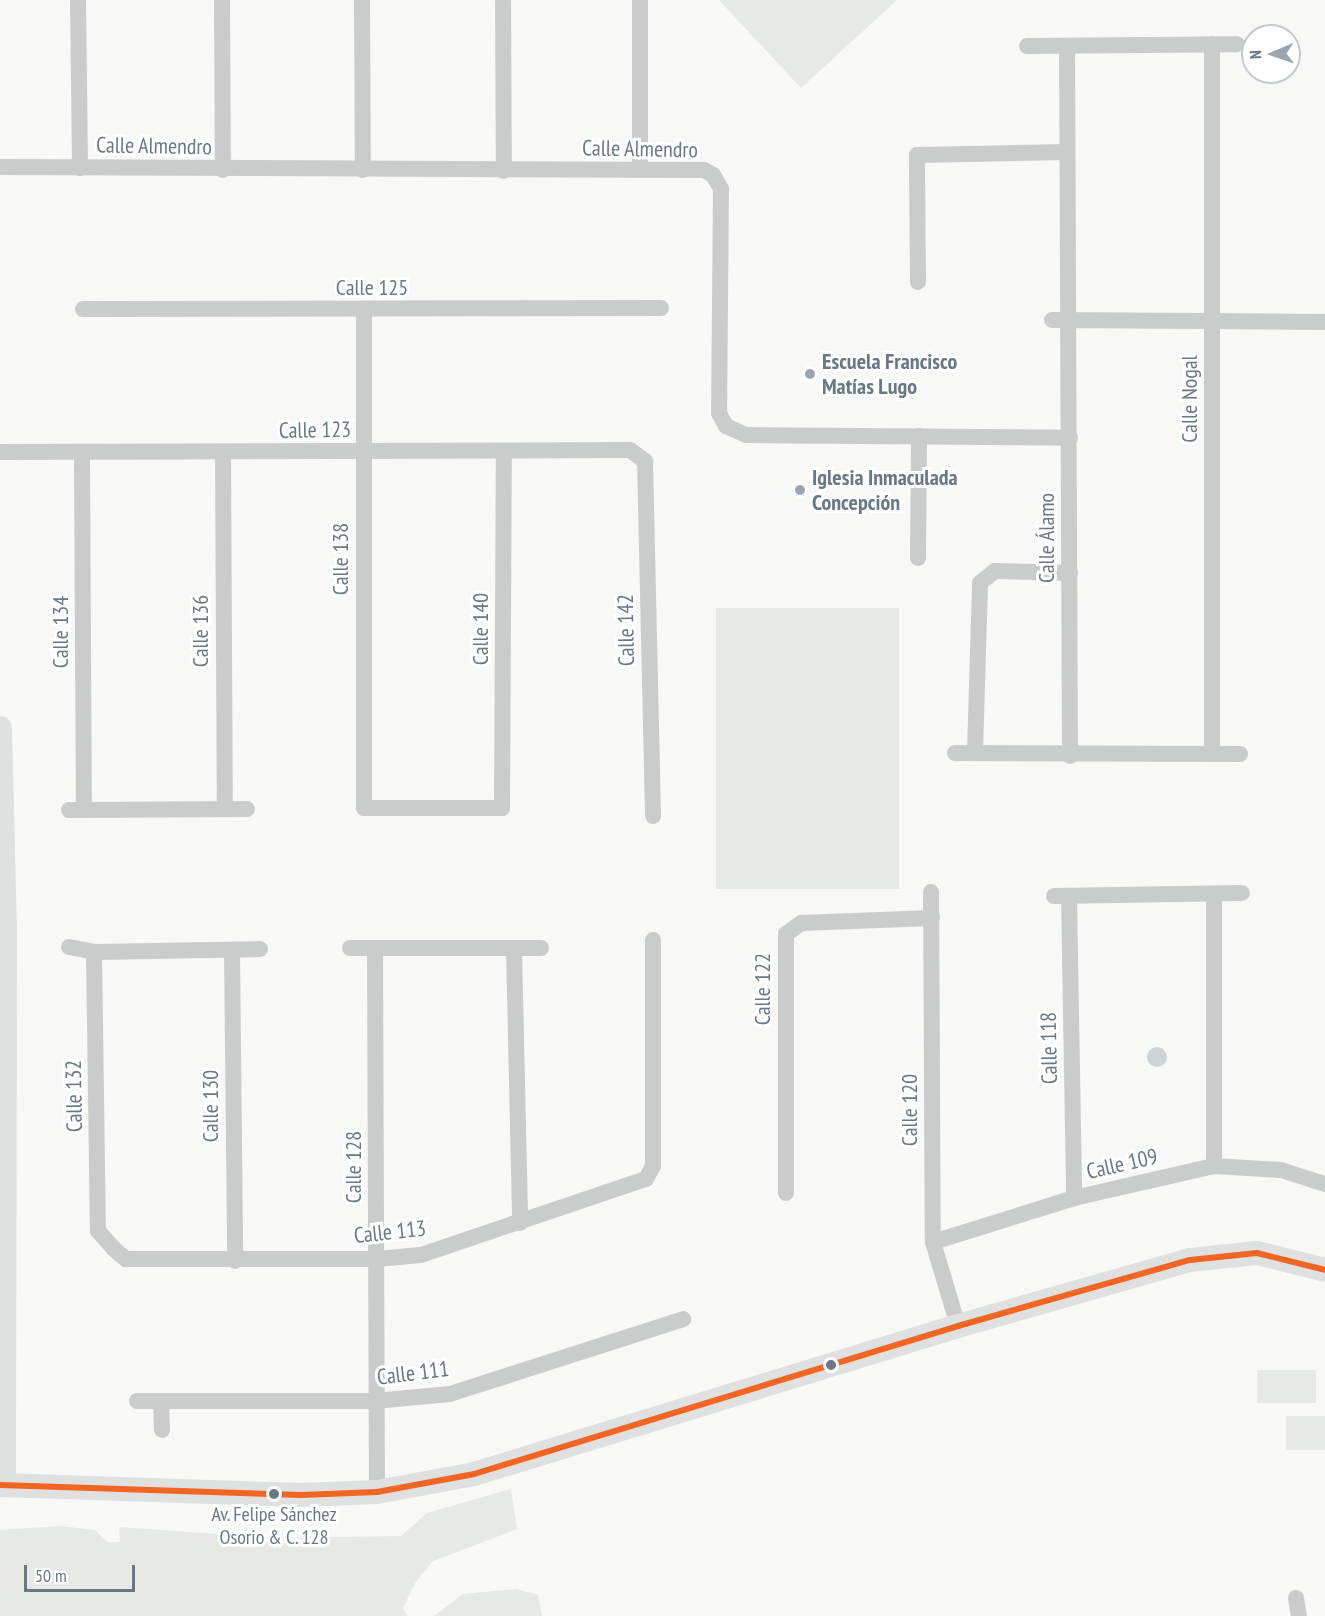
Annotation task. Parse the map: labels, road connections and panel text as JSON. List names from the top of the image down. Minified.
{"streets":{"street":["Calle Almendro","Calle 125","Calle Nogal","Calle 123","Calle Álamo","Calle 138","Calle 140","Calle 142","Calle 136","Calle 134","Calle 122","Calle 118","Calle 132","Calle 130","Calle 120","Calle 109","Calle 128","Calle 113","Calle 111"]},"crossings":[["Calle Almendro","Calle Álamo"],["Calle 125","Calle 138"],["Calle 123","Calle 138"],["Calle 123","Calle 140"],["Calle 123","Calle 142"],["Calle 123","Calle 136"],["Calle 123","Calle 134"],["Calle 138","Calle 140"],["Calle 136","Calle 134"],["Calle 122","Calle 120"],["Calle 118","Calle 109"],["Calle 132","Calle 113"],["Calle 130","Calle 113"],["Calle 120","Calle 109"],["Calle 128","Calle 113"],["Calle 128","Calle 111"]],"places":["Escuela Francisco Matías Lugo","Iglesia Inmaculada Concepción","Av. Felipe Sánchez Osorio & C. 128"],"scale_bar":"50 m","north":"left"}
